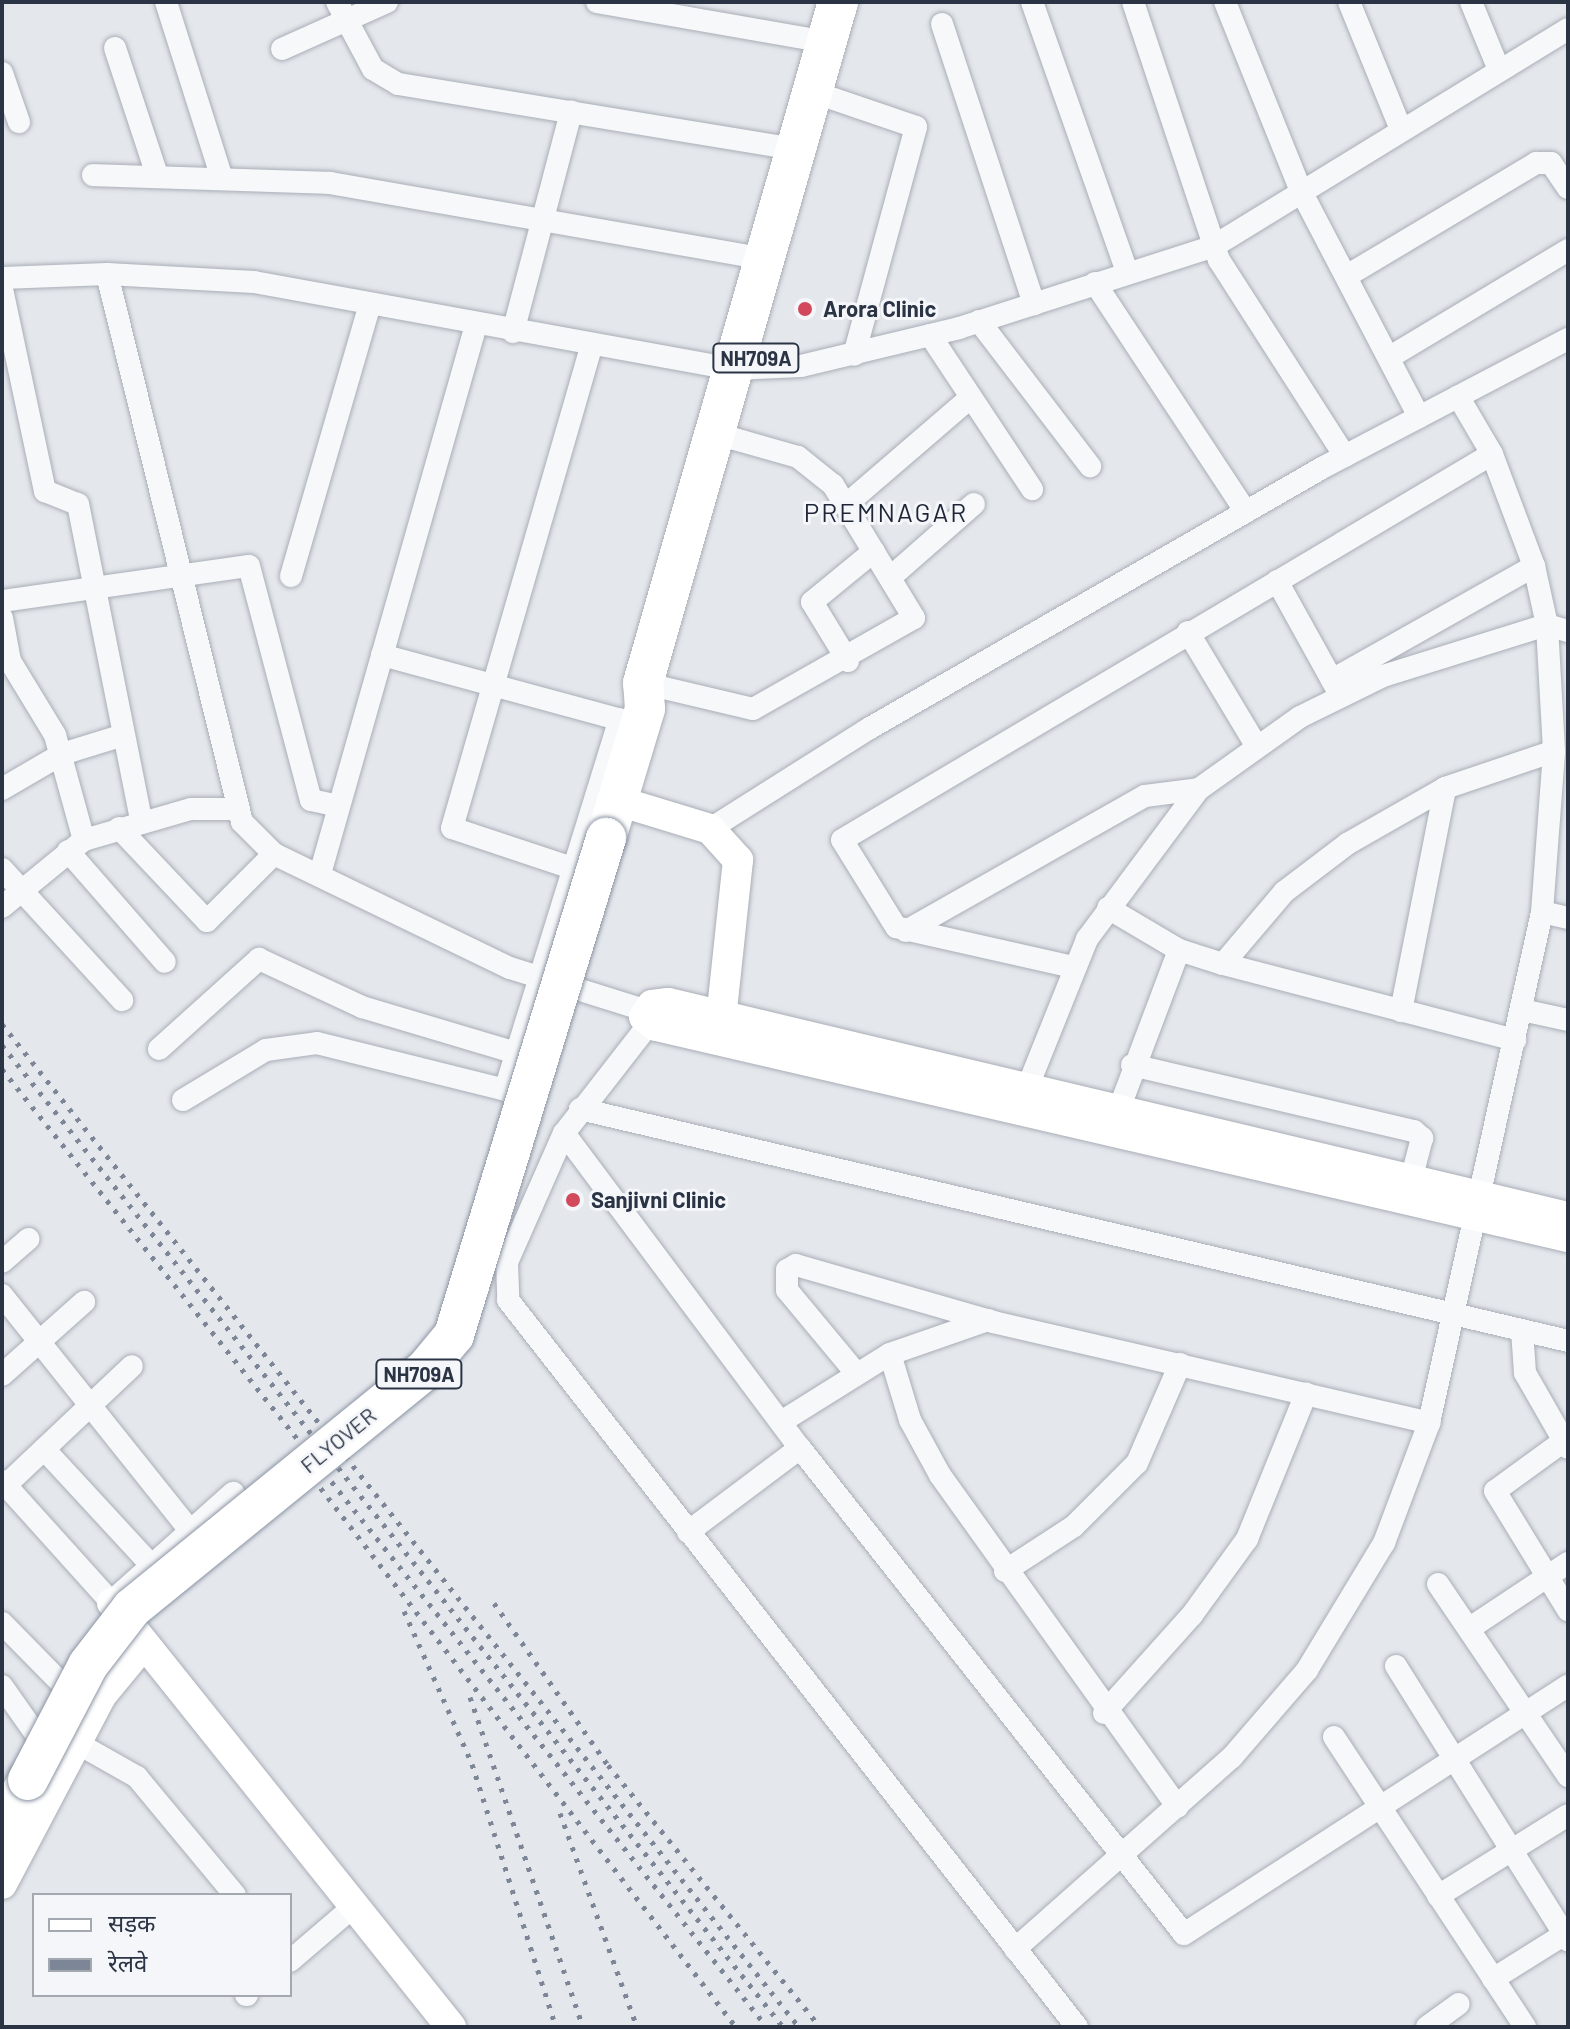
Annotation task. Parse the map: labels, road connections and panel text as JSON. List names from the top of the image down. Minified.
{"streets":{"highway":["NH709A","FLYOVER"]},"crossings":[["NH709A","FLYOVER"]],"districts":["PREMNAGAR"],"places":["Arora Clinic","Sanjivni Clinic"],"legend":["सड़क","रेलवे"]}
